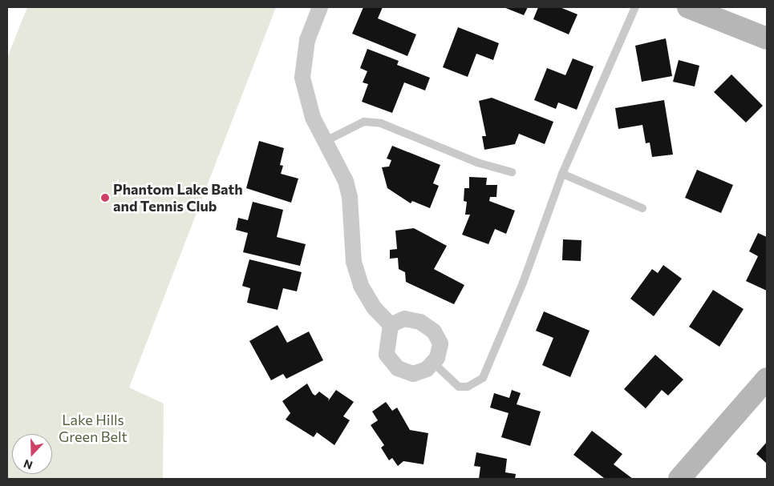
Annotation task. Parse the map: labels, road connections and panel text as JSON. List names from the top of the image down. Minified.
{"parks":["Lake Hills Green Belt"],"places":["Phantom Lake Bath and Tennis Club"],"north":"bottom"}
